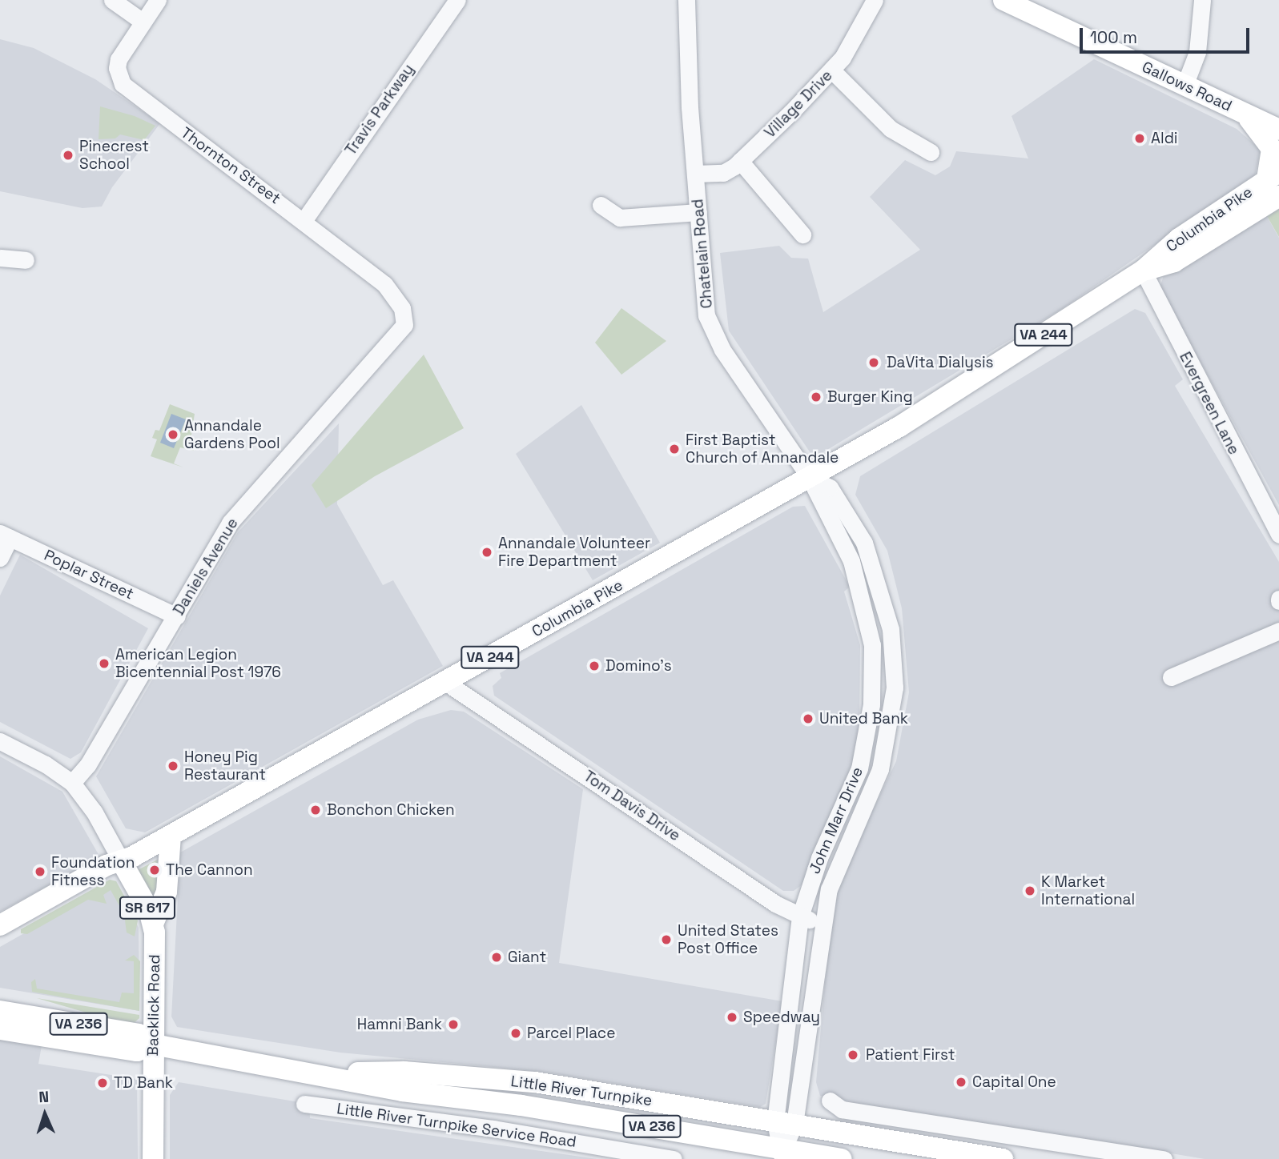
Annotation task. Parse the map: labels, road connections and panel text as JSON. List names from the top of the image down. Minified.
{"streets":{"main road":["Gallows Road","Columbia Pike","VA 244","SR 617","Backlick Road","VA 236","Little River Turnpike"],"street":["Village Drive","Travis Parkway","Thornton Street","Chatelain Road","Evergreen Lane","Daniels Avenue","Poplar Street","Tom Davis Drive","John Marr Drive","Little River Turnpike Service Road"]},"crossings":[["Village Drive","Chatelain Road"],["Travis Parkway","Thornton Street"],["Thornton Street","Daniels Avenue"],["Columbia Pike","Chatelain Road"],["Columbia Pike","Evergreen Lane"],["Columbia Pike","Tom Davis Drive"],["Columbia Pike","John Marr Drive"],["Columbia Pike","Backlick Road"],["Chatelain Road","John Marr Drive"],["Daniels Avenue","Poplar Street"],["Tom Davis Drive","John Marr Drive"],["John Marr Drive","Little River Turnpike"],["Backlick Road","Little River Turnpike"]],"places":["Aldi","Pinecrest School","DaVita Dialysis","Burger King","Annandale Gardens Pool","First Baptist Church of Annandale","Annandale Volunteer Fire Department","American Legion Bicentennial Post 1976","Domino's","United Bank","Honey Pig Restaurant","Bonchon Chicken","The Cannon","Foundation Fitness","K Market International","United States Post Office","Giant","Speedway","Hamni Bank","Parcel Place","Patient First","Capital One","TD Bank"],"scale_bar":"100 m","north":"top"}
